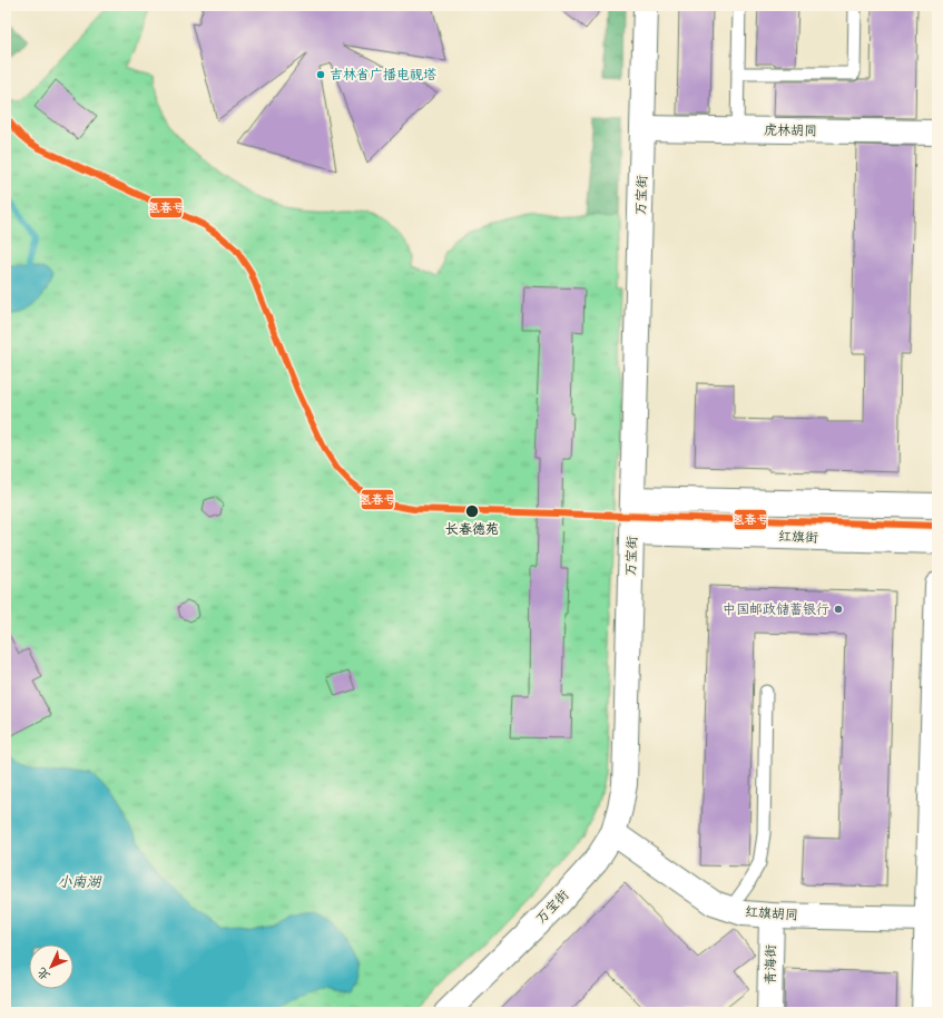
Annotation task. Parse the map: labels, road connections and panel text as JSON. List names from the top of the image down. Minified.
{"streets":{"street":["虎林胡同","万宝街","红旗街","红旗胡同","青海街"]},"crossings":[["虎林胡同","万宝街"],["万宝街","红旗街"],["万宝街","红旗胡同"],["红旗胡同","青海街"]],"water":["小南湖"],"places":["吉林省广播电视塔","长春德苑","中国邮政储蓄银行"],"lines":["transit line 氢春号"],"north":"bottom left"}
